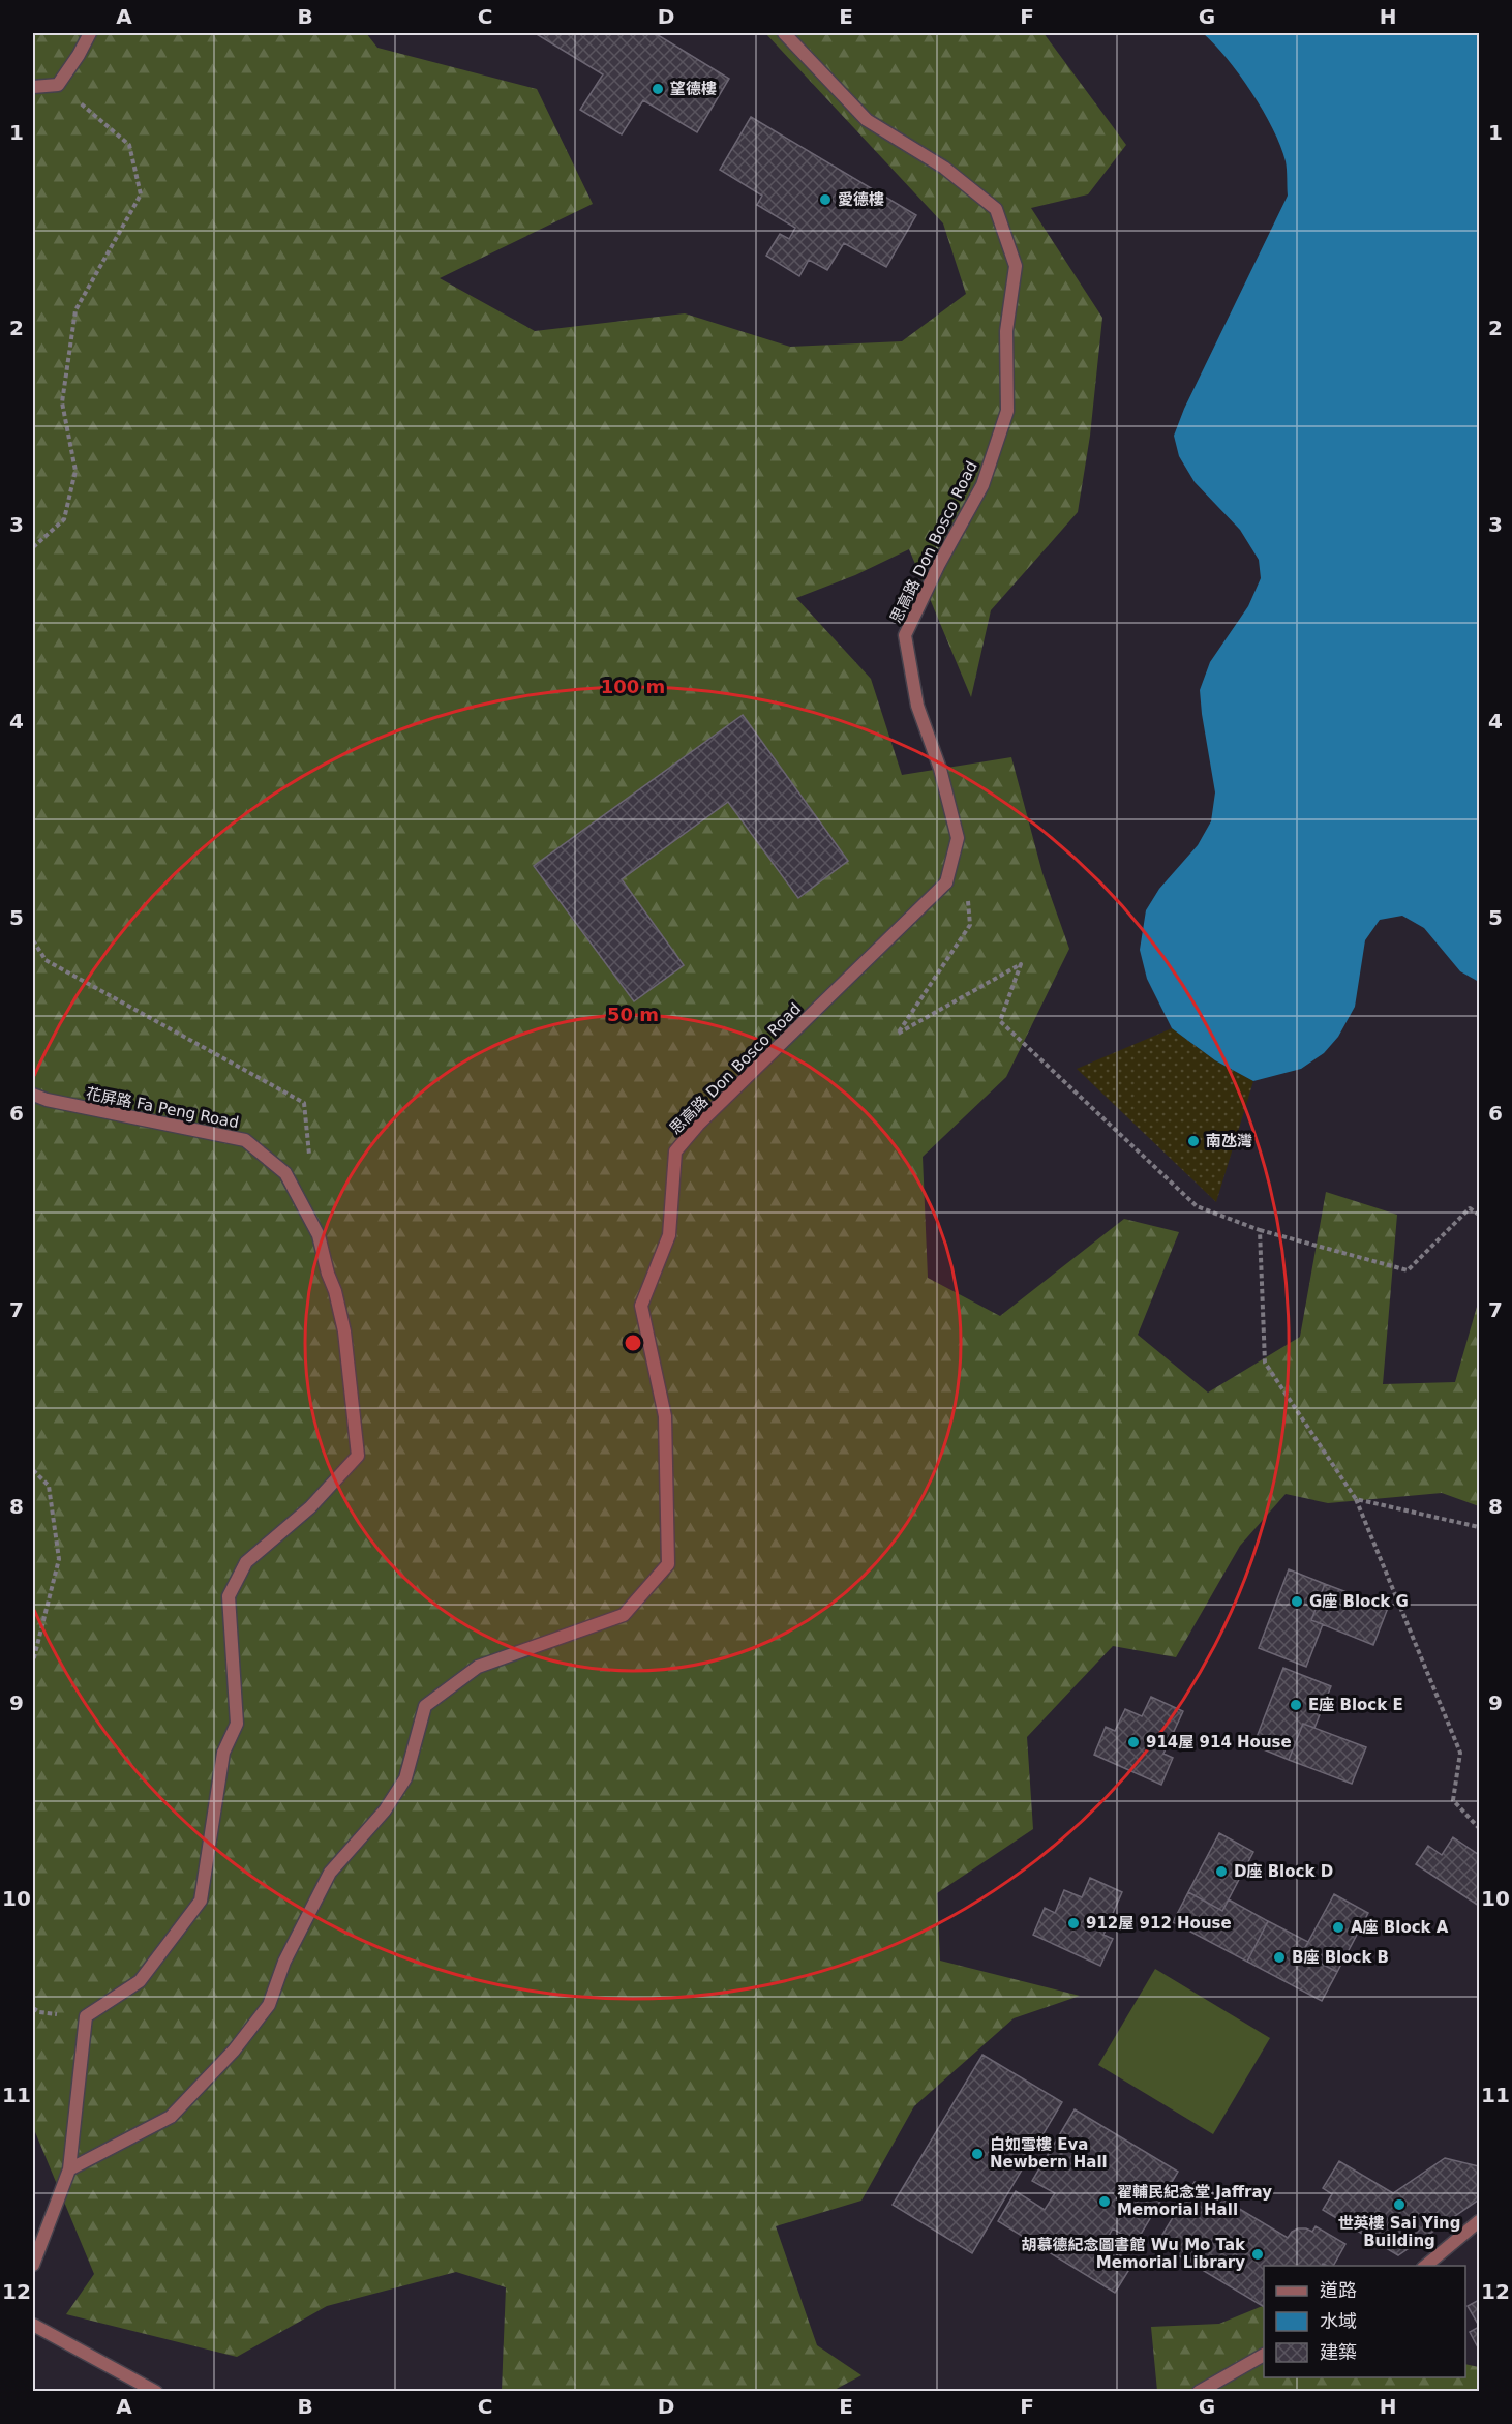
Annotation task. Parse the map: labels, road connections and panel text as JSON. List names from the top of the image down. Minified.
{"streets":{"street":["思高路 Don Bosco Road","花屏路 Fa Peng Road"]},"crossings":[["思高路 Don Bosco Road","花屏路 Fa Peng Road"]],"places":["望德樓","愛德樓","南氹灣","G座 Block G","E座 Block E","914屋 914 House","D座 Block D","912屋 912 House","A座 Block A","B座 Block B","白如雪樓 Eva Newbern Hall","翟輔民紀念堂 Jaffray Memorial Hall","世英樓 Sai Ying Building","胡慕德紀念圖書館 Wu Mo Tak Memorial Library"],"legend":["道路","水域","建築"],"grid":{"columns":["A","B","C","D","E","F","G","H"],"rows":["1","2","3","4","5","6","7","8","9","10","11","12"]},"rings":["100 m","50 m"]}
